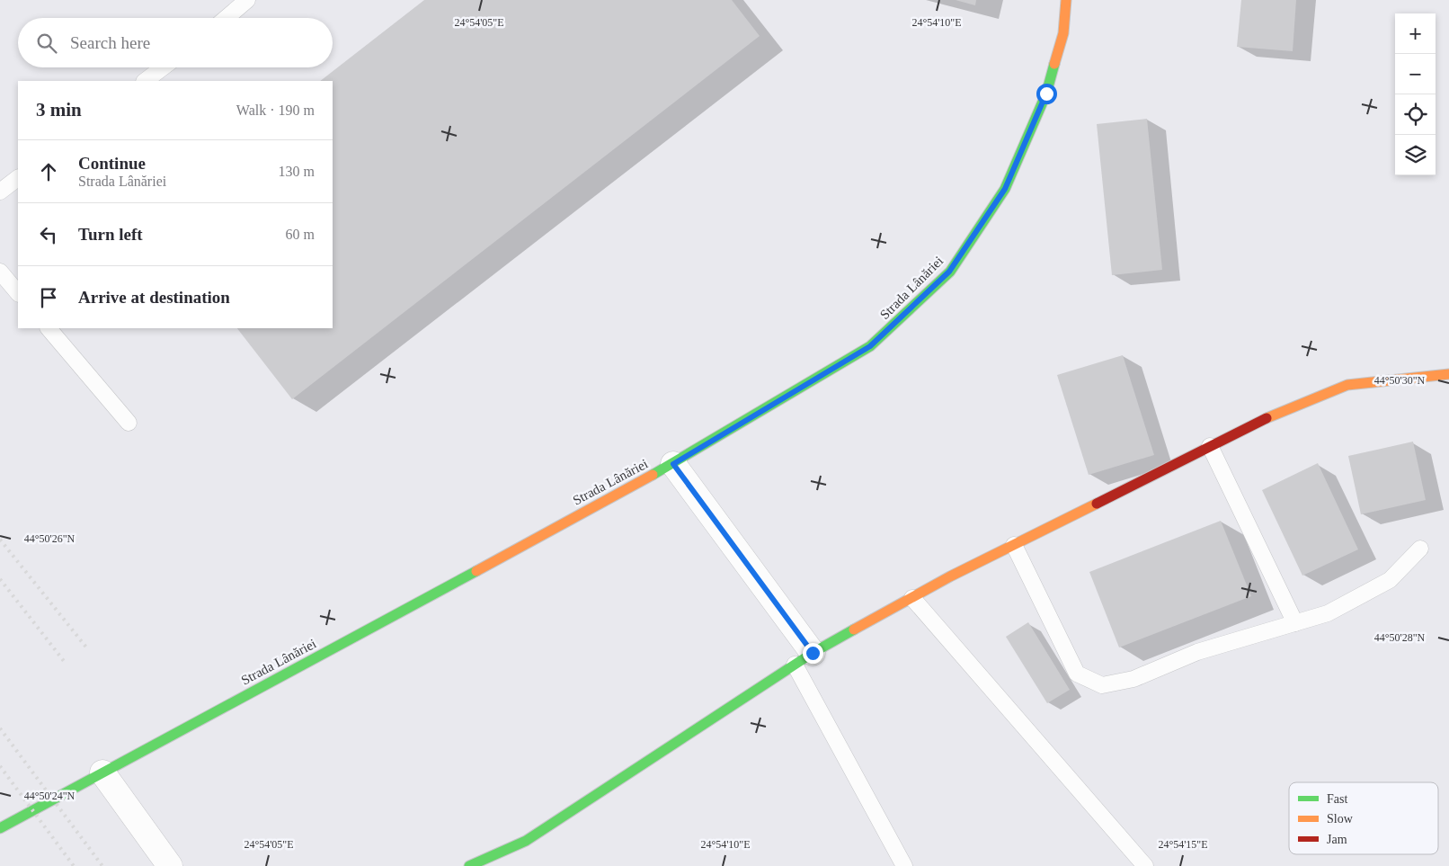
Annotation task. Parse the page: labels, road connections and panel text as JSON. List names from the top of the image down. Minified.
{"streets":{"street":["Strada Lânăriei"]},"legend":["Fast","Slow","Jam"],"page":{"map_buttons":["+","−"],"search":"Search here","heading":["3 min","Walk · 190 m"],"list":[["Continue","Strada Lânăriei","130 m"],["Turn left","60 m"],"Arrive at destination"]},"coordinates":["24°54'05\"E","24°54'10\"E","44°50'30\"N","44°50'26\"N","44°50'28\"N","44°50'24\"N","24°54'15\"E"]}
